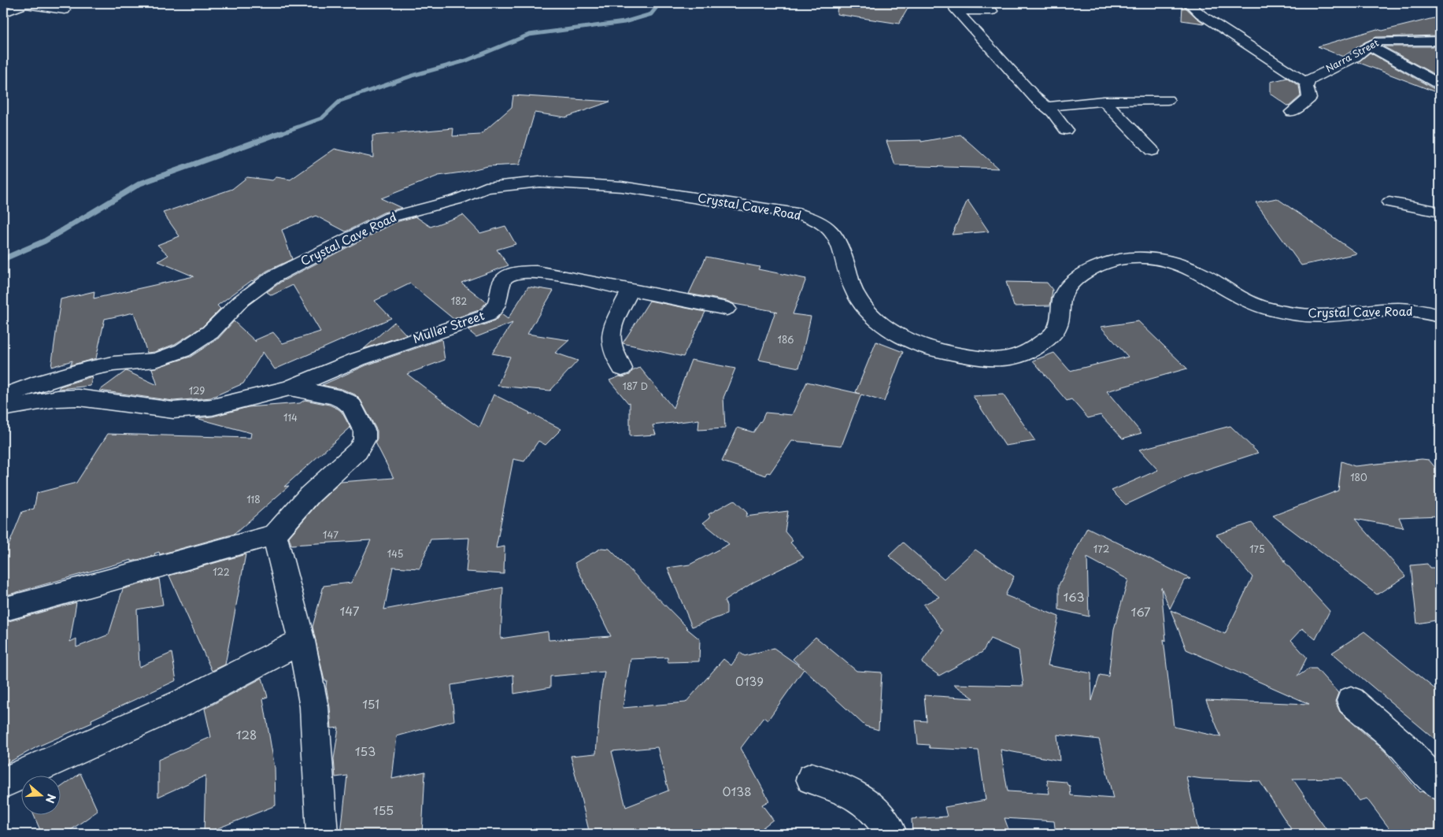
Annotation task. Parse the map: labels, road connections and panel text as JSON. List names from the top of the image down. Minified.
{"streets":{"street":["Narra Street","Crystal Cave Road","Muller Street"]},"house_numbers":["182","186","187 D","129","114","180","118","147","172","175","145","122","163","147","167","0139","151","128","153","0138","155"],"north":"right"}
